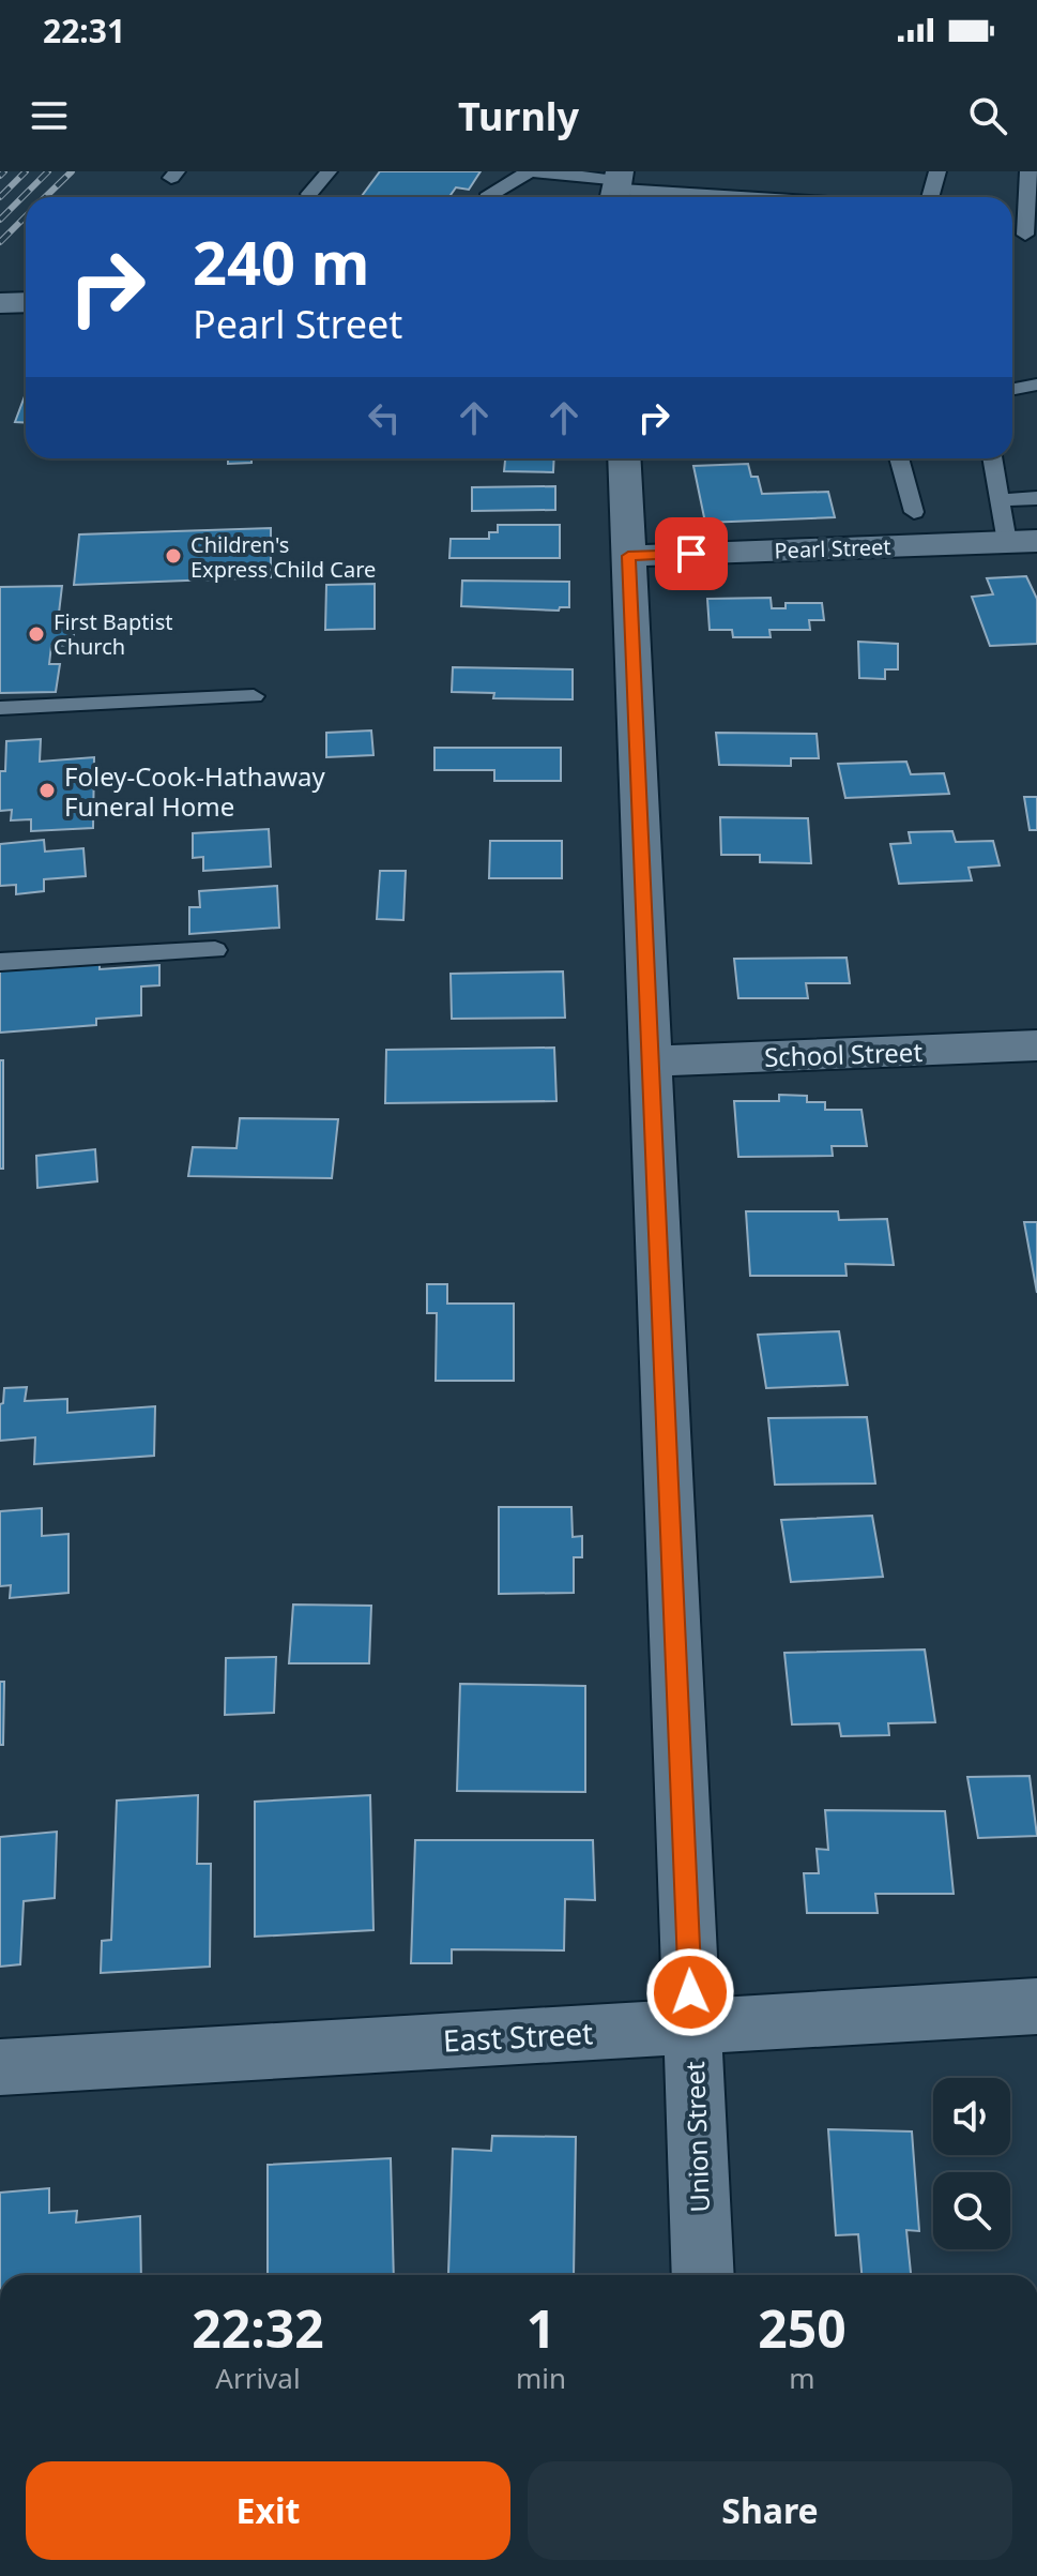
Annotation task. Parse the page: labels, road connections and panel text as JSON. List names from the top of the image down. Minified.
{"streets":{"street":["Pearl Street","School Street","East Street","Union Street"]},"crossings":[["Pearl Street","Union Street"],["School Street","Union Street"],["East Street","Union Street"]],"places":["Children's Express Child Care","First Baptist Church","Foley-Cook-Hathaway Funeral Home"],"page":{"status":"22:31","header":"Turnly","turn":["240 m","Pearl Street"],"eta":["22:32","Arrival","1","min","250","m"],"buttons":["Exit","Share"]}}
